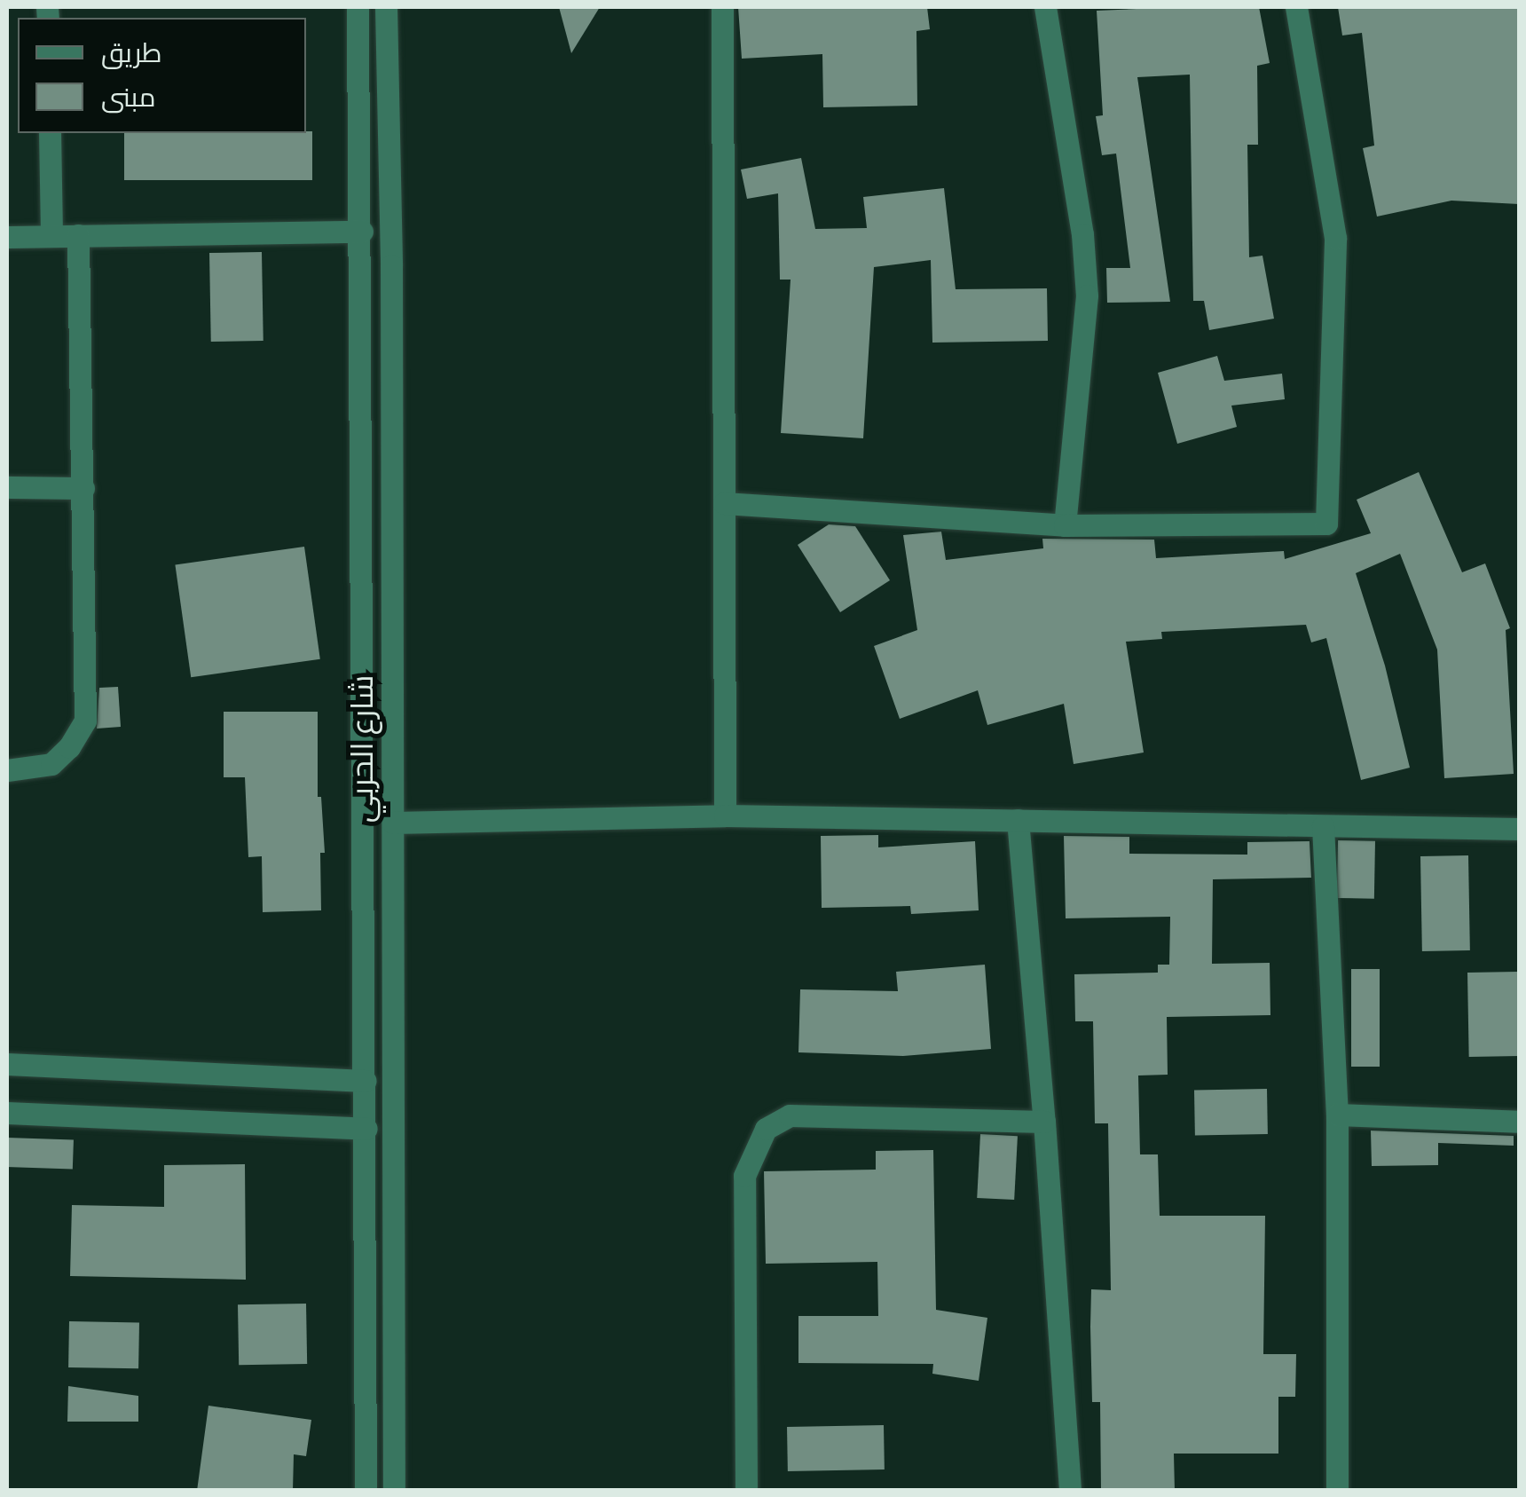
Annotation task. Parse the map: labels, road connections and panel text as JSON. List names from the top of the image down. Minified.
{"streets":{"street":["شارع الحربي"]},"legend":["طريق","مبنى"]}
